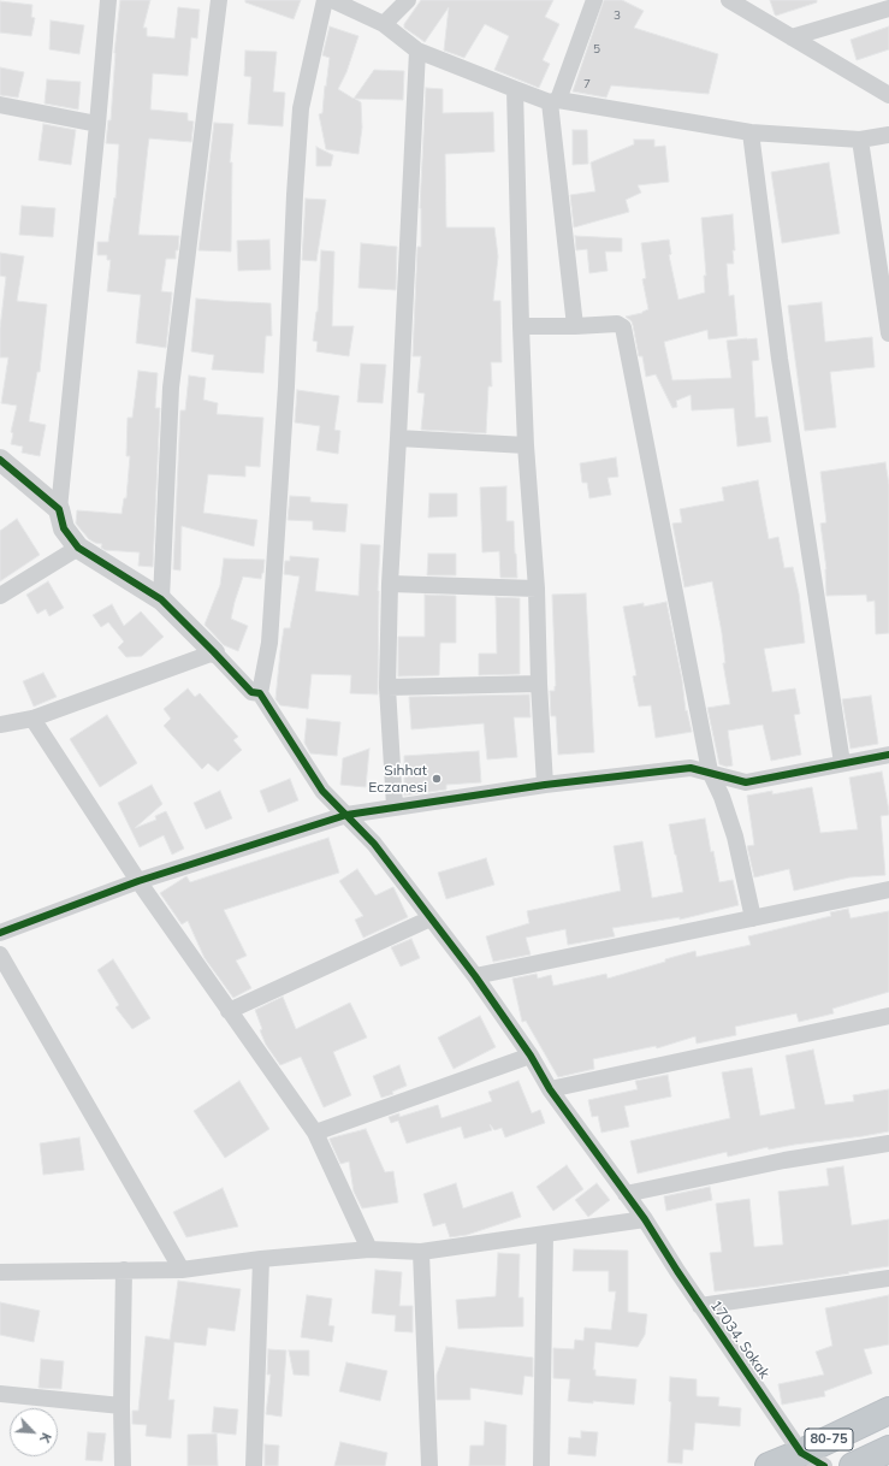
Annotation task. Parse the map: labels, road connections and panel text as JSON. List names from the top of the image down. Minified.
{"streets":{"highway":["80-75"],"street":["17034. Sokak"]},"crossings":[["17034. Sokak","80-75"]],"places":["Sıhhat Eczanesi"],"house_numbers":["3","5","7"],"north":"bottom right"}
